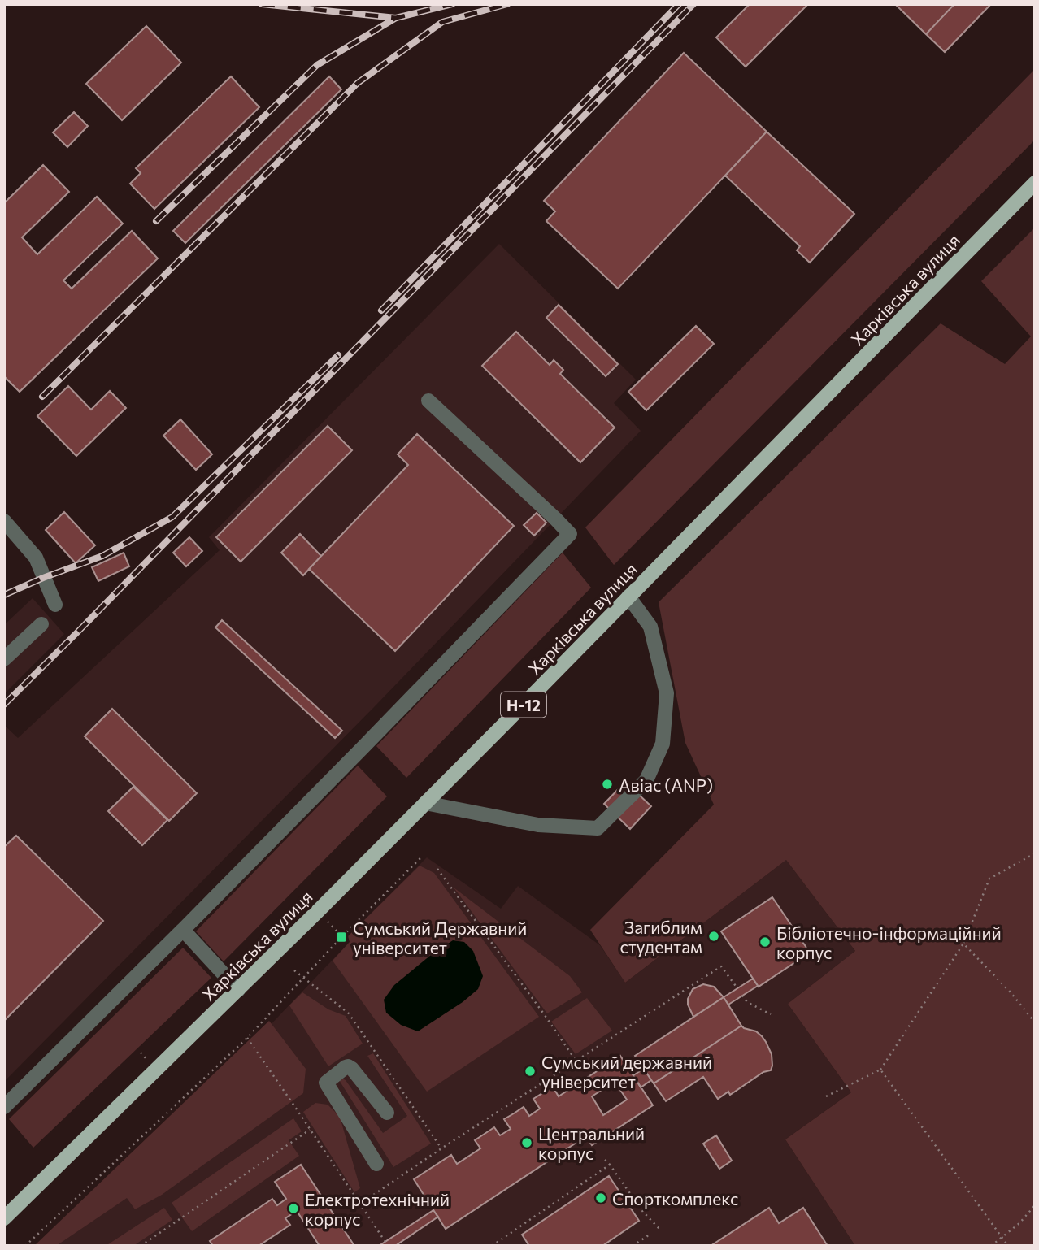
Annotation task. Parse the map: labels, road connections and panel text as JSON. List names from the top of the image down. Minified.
{"streets":{"main road":["Харківська вулиця","Н-12"]},"places":{"other":["Авіас (ANP)","Загиблим студентам","Бібліотечно-інформаційний корпус","Сумський державний університет","Центральний корпус","Спорткомплекс","Електротехнічний корпус"],"transit":["Сумський Державний університет"]}}
